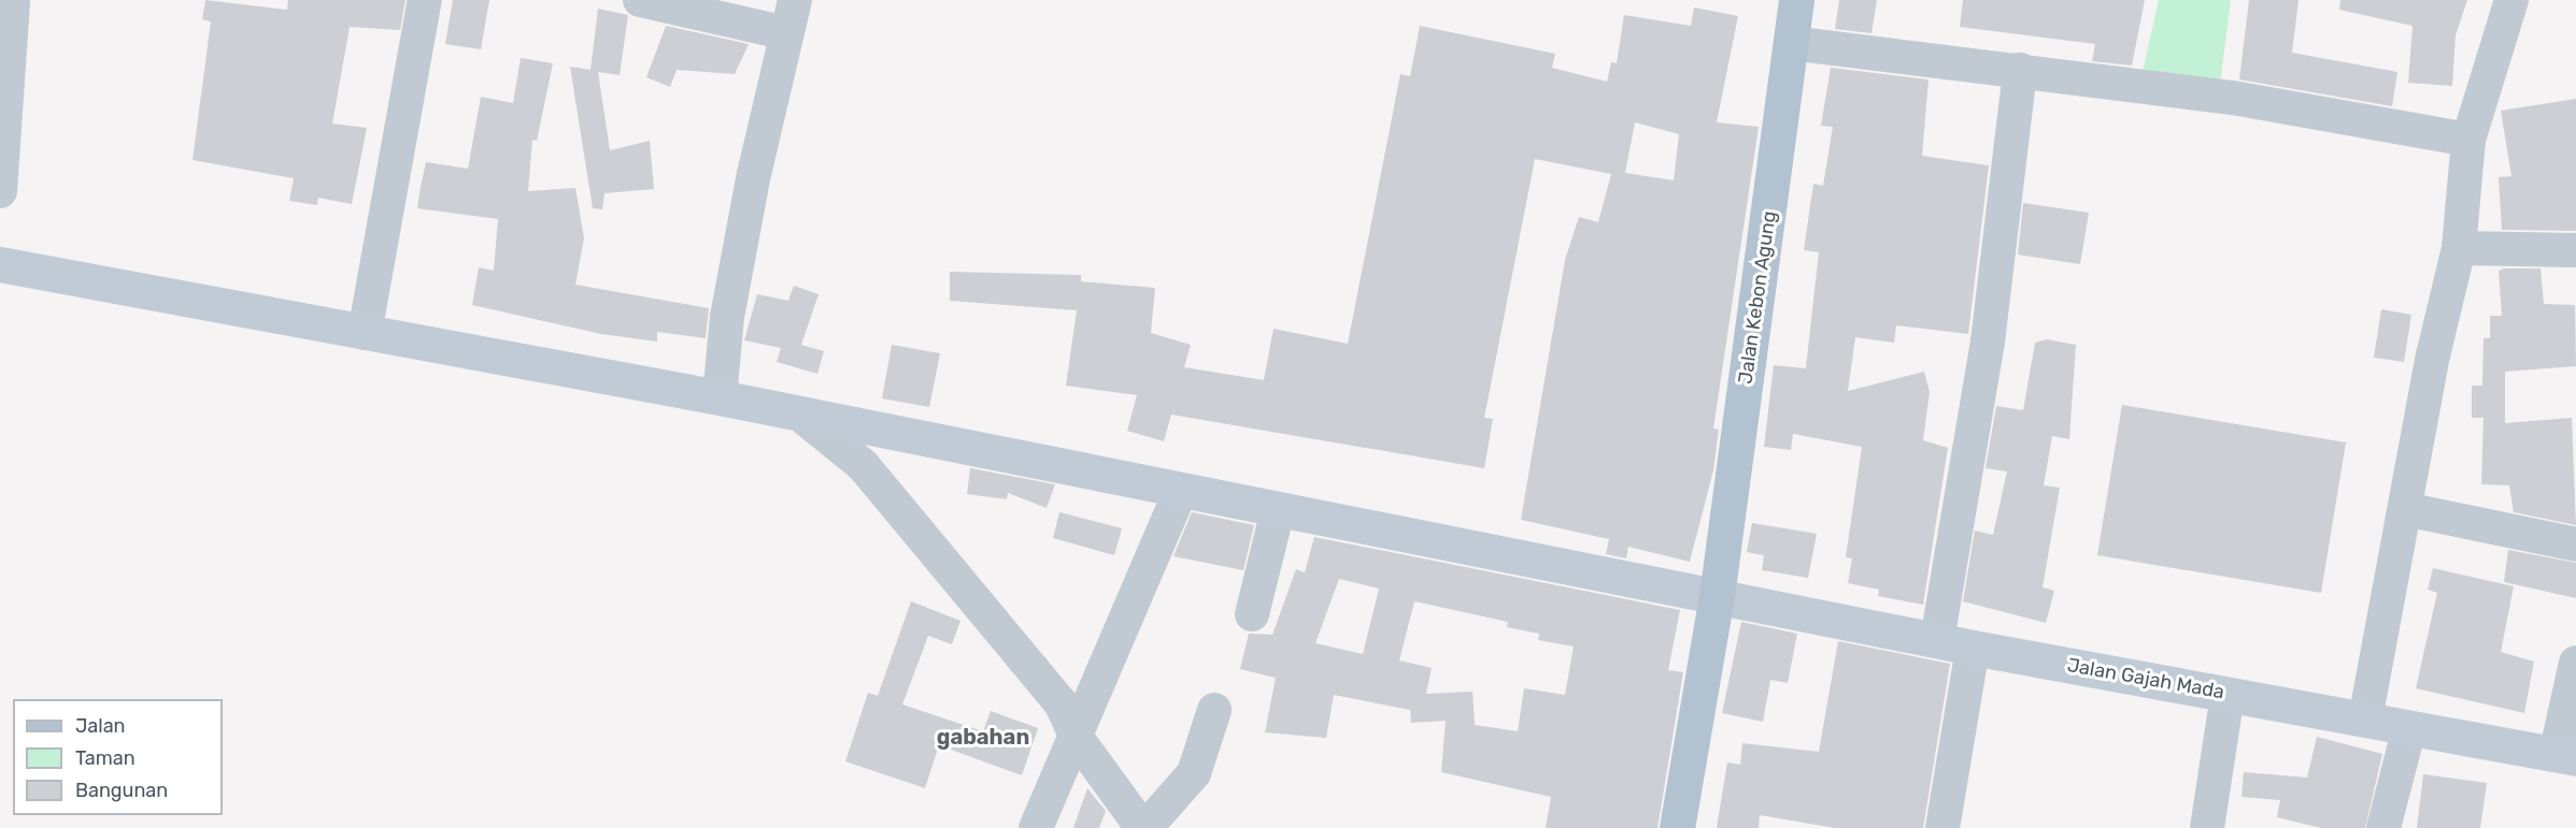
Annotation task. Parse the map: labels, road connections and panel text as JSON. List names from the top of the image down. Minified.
{"streets":{"main road":["Jalan Kebon Agung","Jalan Gajah Mada"]},"crossings":[["Jalan Kebon Agung","Jalan Gajah Mada"]],"districts":["gabahan"],"legend":["Jalan","Taman","Bangunan"]}
